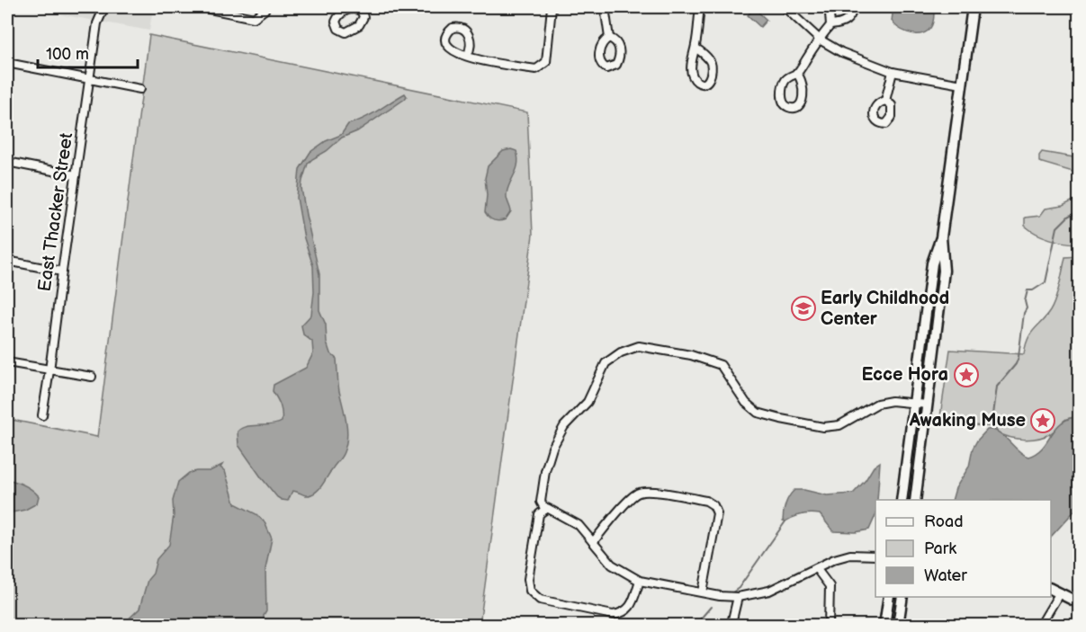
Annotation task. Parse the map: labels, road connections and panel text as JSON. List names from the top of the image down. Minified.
{"streets":{"street":["East Thacker Street"]},"places":{"school or university":["Early Childhood Center"],"place":["Ecce Hora","Awaking Muse"]},"legend":["Road","Park","Water"],"scale_bar":"100 m"}
